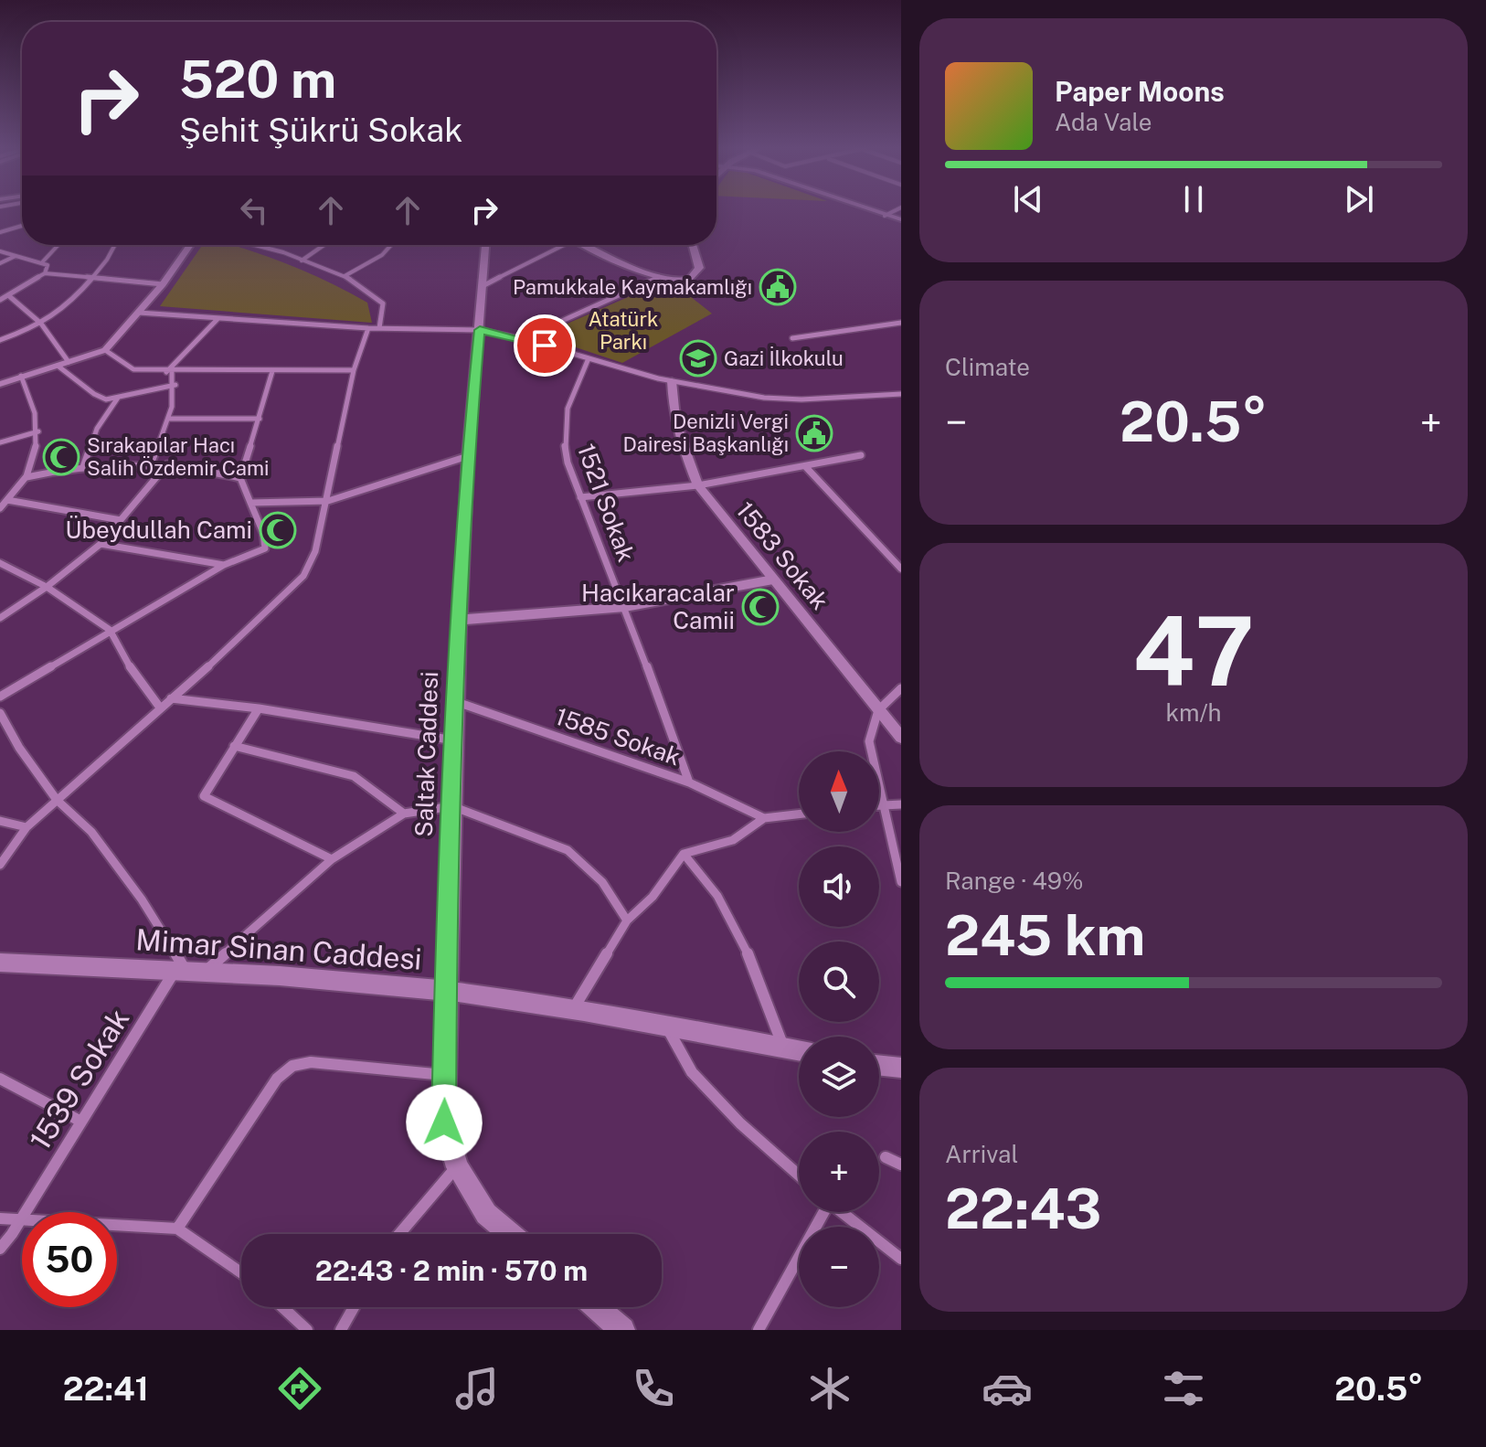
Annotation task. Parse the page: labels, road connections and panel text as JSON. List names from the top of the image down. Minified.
{"streets":{"main road":["Saltak Caddesi","Mimar Sinan Caddesi"],"street":["1521 Sokak","1583 Sokak","1585 Sokak","1539 Sokak"]},"crossings":[["1521 Sokak","1585 Sokak"],["1585 Sokak","Saltak Caddesi"],["Saltak Caddesi","Mimar Sinan Caddesi"],["Mimar Sinan Caddesi","1539 Sokak"]],"parks":["Atatürk Parkı"],"places":{"public building":["Pamukkale Kaymakamlığı","Denizli Vergi Dairesi Başkanlığı"],"school or university":["Gazi İlkokulu"],"mosque":["Sırakapılar Hacı Salih Özdemir Cami","Übeydullah Cami","Hacıkaracalar Camii"]},"north":"top","page":{"turn":["520 m","Şehit Şükrü Sokak"],"song":["Paper Moons","Ada Vale"],"tile":["Climate",["47","km/h"],["Range · 49%","245 km"],["Arrival","22:43"]],"heat":["−","20.5°","+"],"map_buttons":["+","−"],"limit":"50","trip":"22:43 · 2 min · 570 m","tabs":["22:41","20.5°"]}}
